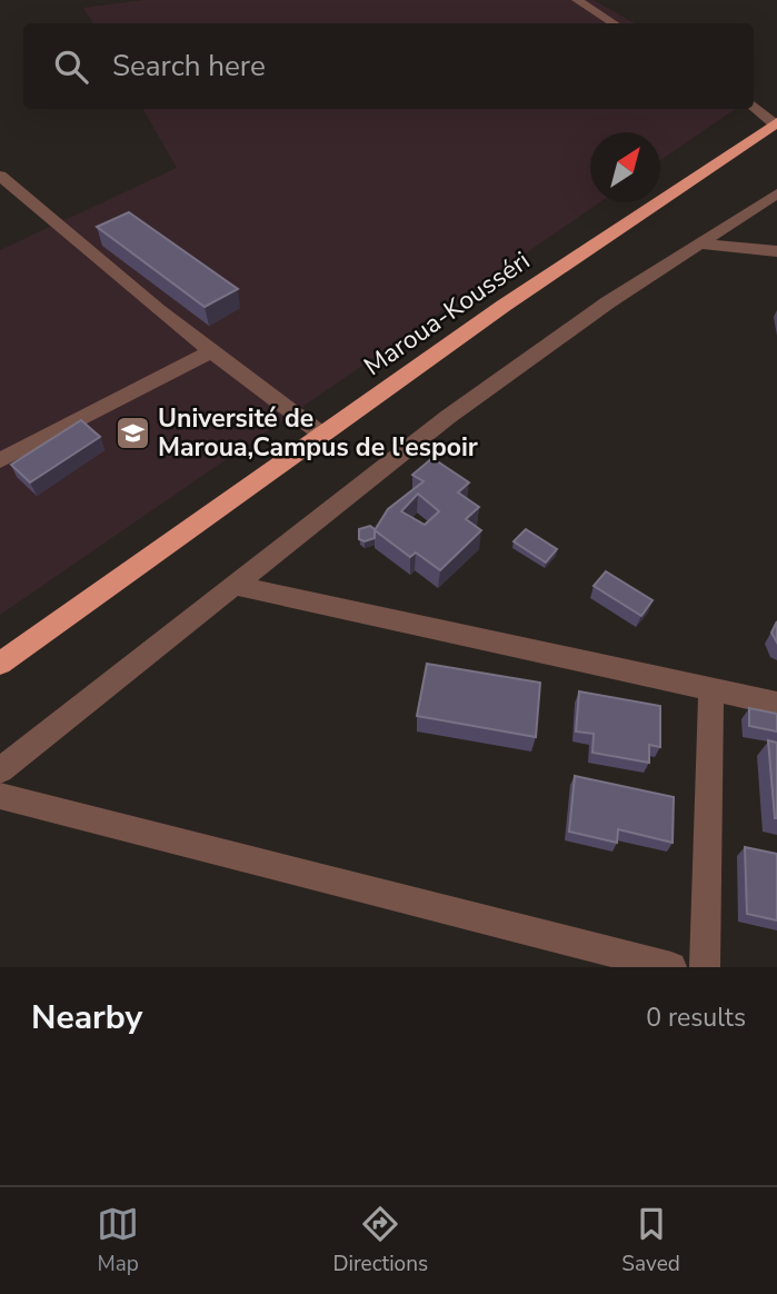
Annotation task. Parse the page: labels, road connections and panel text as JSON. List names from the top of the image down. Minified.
{"streets":{"highway":["Maroua-Kousséri"]},"places":{"school or university":["Université de Maroua,Campus de l'espoir"]},"north":"top right","page":{"search":"Search here","heading":["Nearby","0 results"],"nav":["Map","Directions","Saved"]}}
